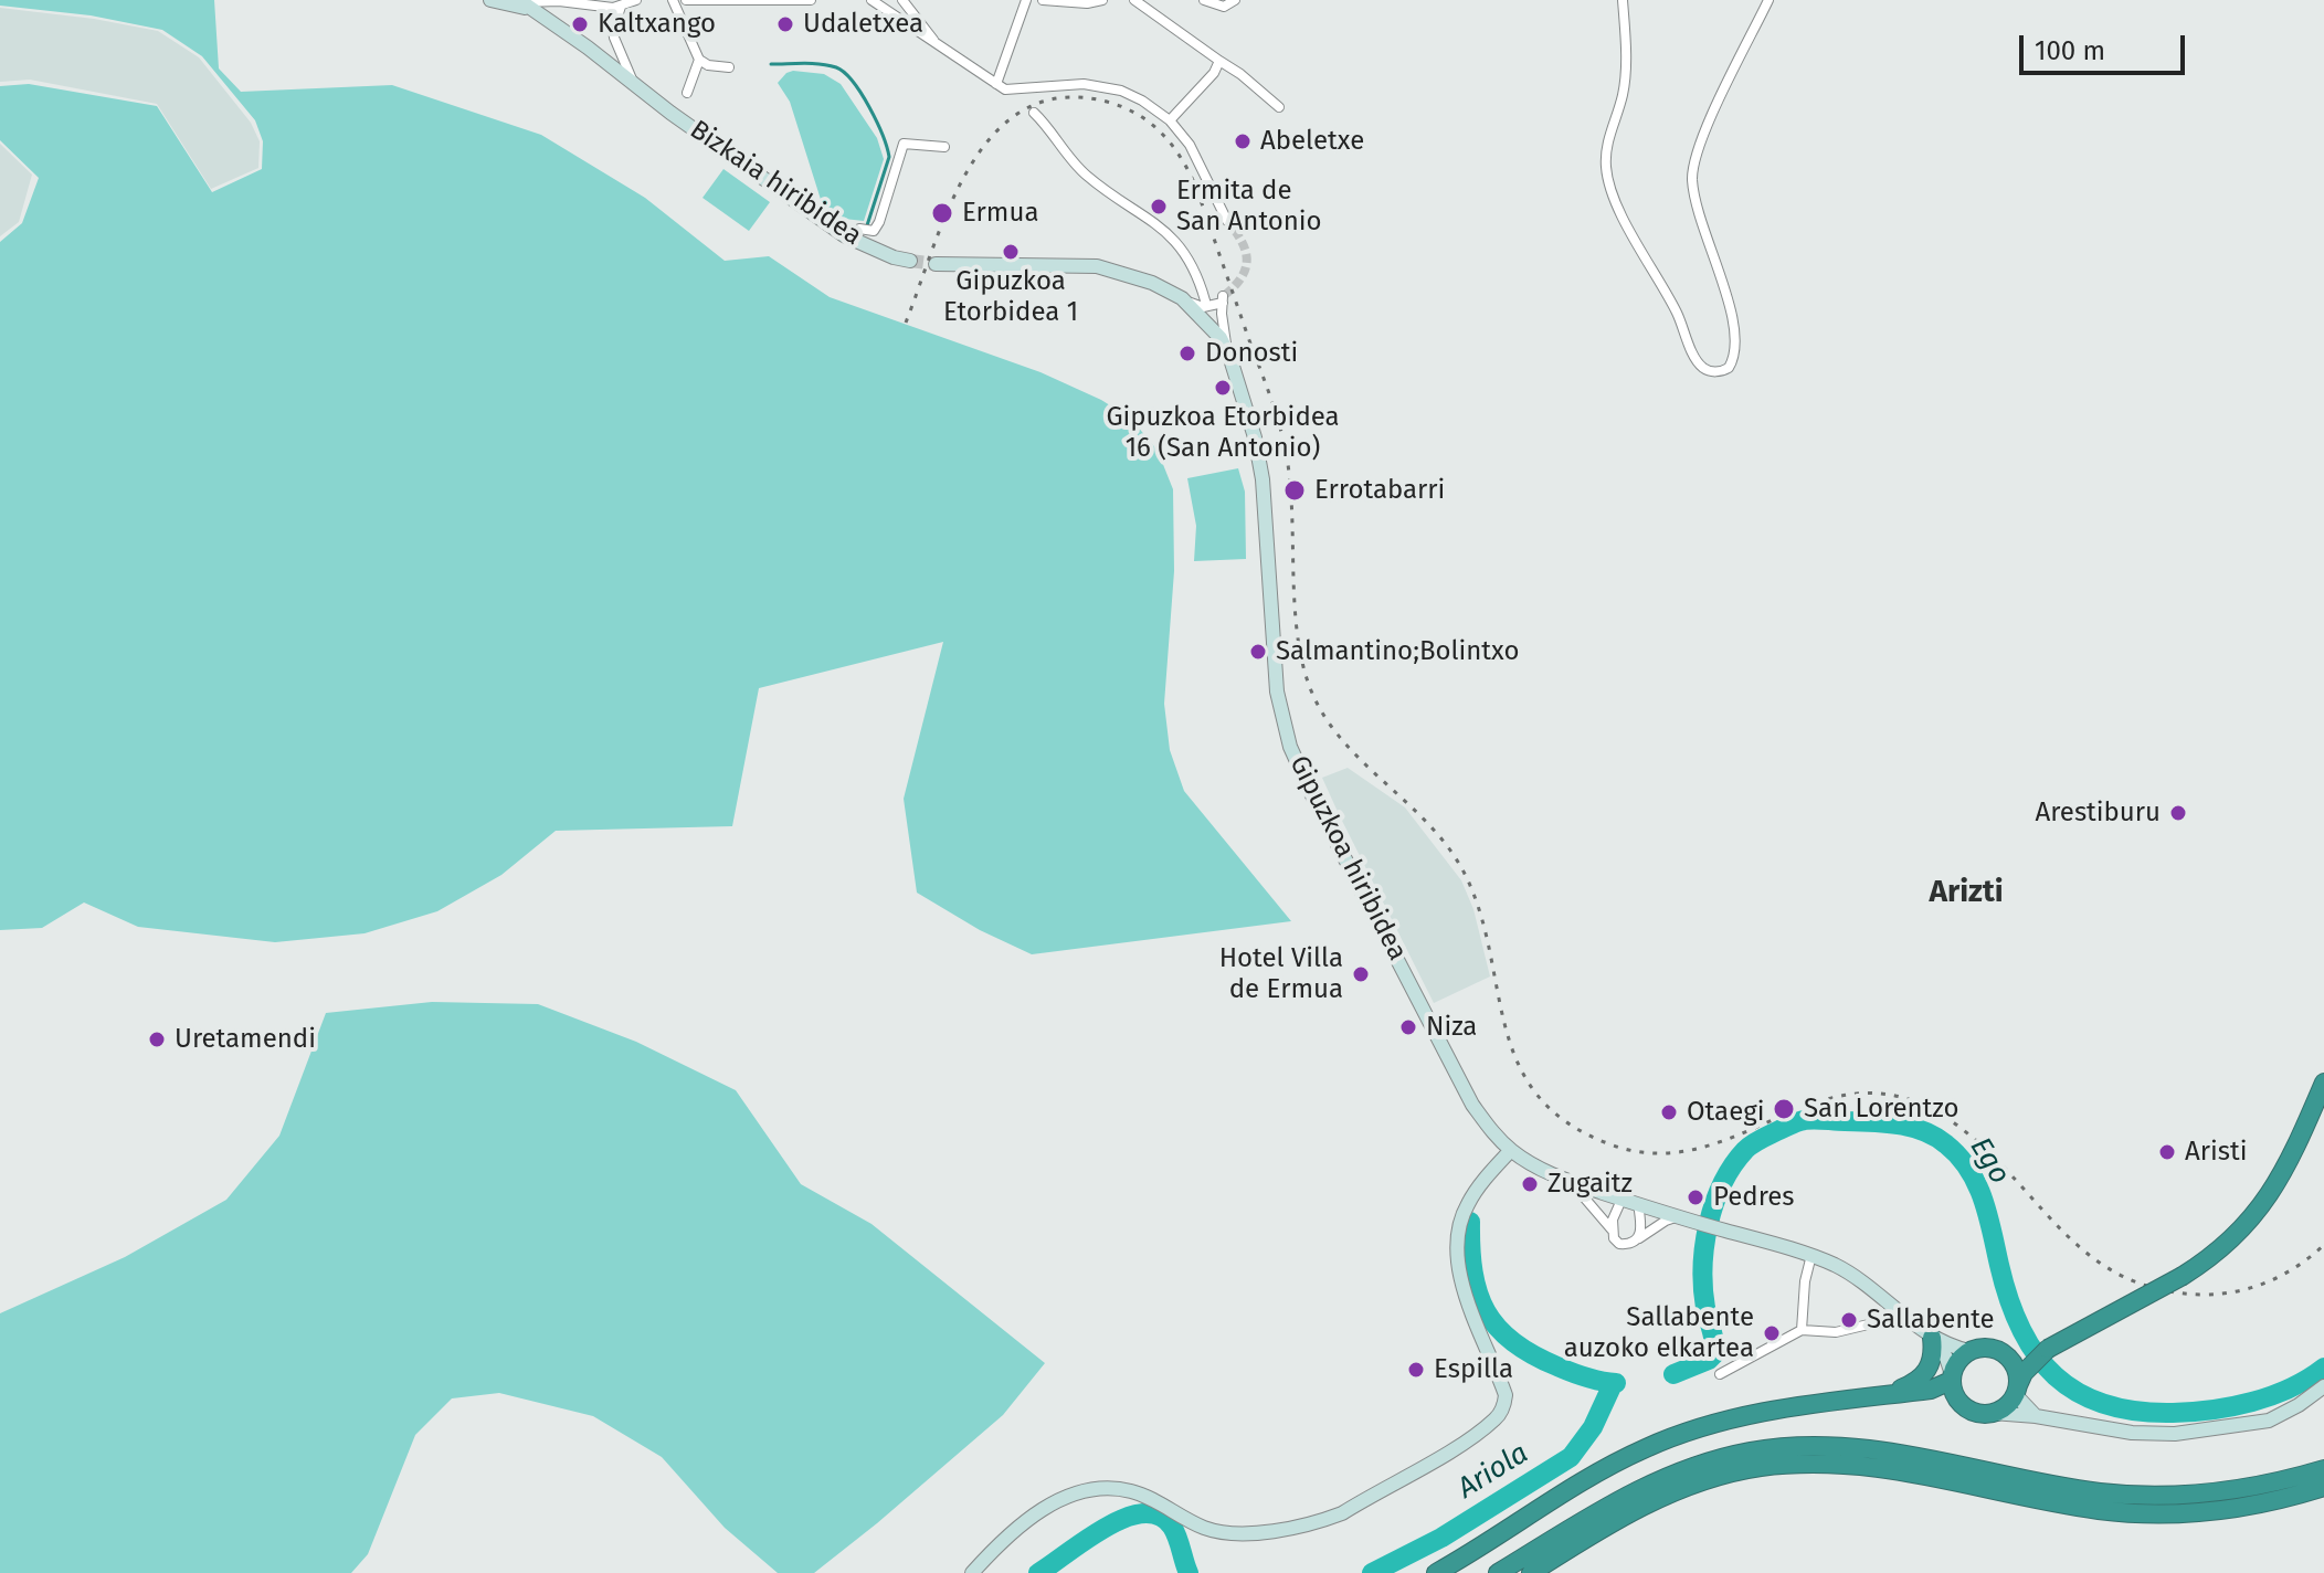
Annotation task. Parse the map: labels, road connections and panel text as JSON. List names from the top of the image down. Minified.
{"streets":{"street":["Bizkaia hiribidea","Gipuzkoa hiribidea"]},"districts":["Arizti"],"water":["Ego","Ariola"],"places":["Kaltxango","Udaletxea","Abeletxe","Ermita de San Antonio","Ermua","Gipuzkoa Etorbidea 1","Donosti","Gipuzkoa Etorbidea 16 (San Antonio)","Errotabarri","Salmantino;Bolintxo","Arestiburu","Hotel Villa de Ermua","Niza","Uretamendi","San Lorentzo","Otaegi","Aristi","Zugaitz","Pedres","Sallabente","Sallabente auzoko elkartea","Espilla"],"scale_bar":"100 m"}
